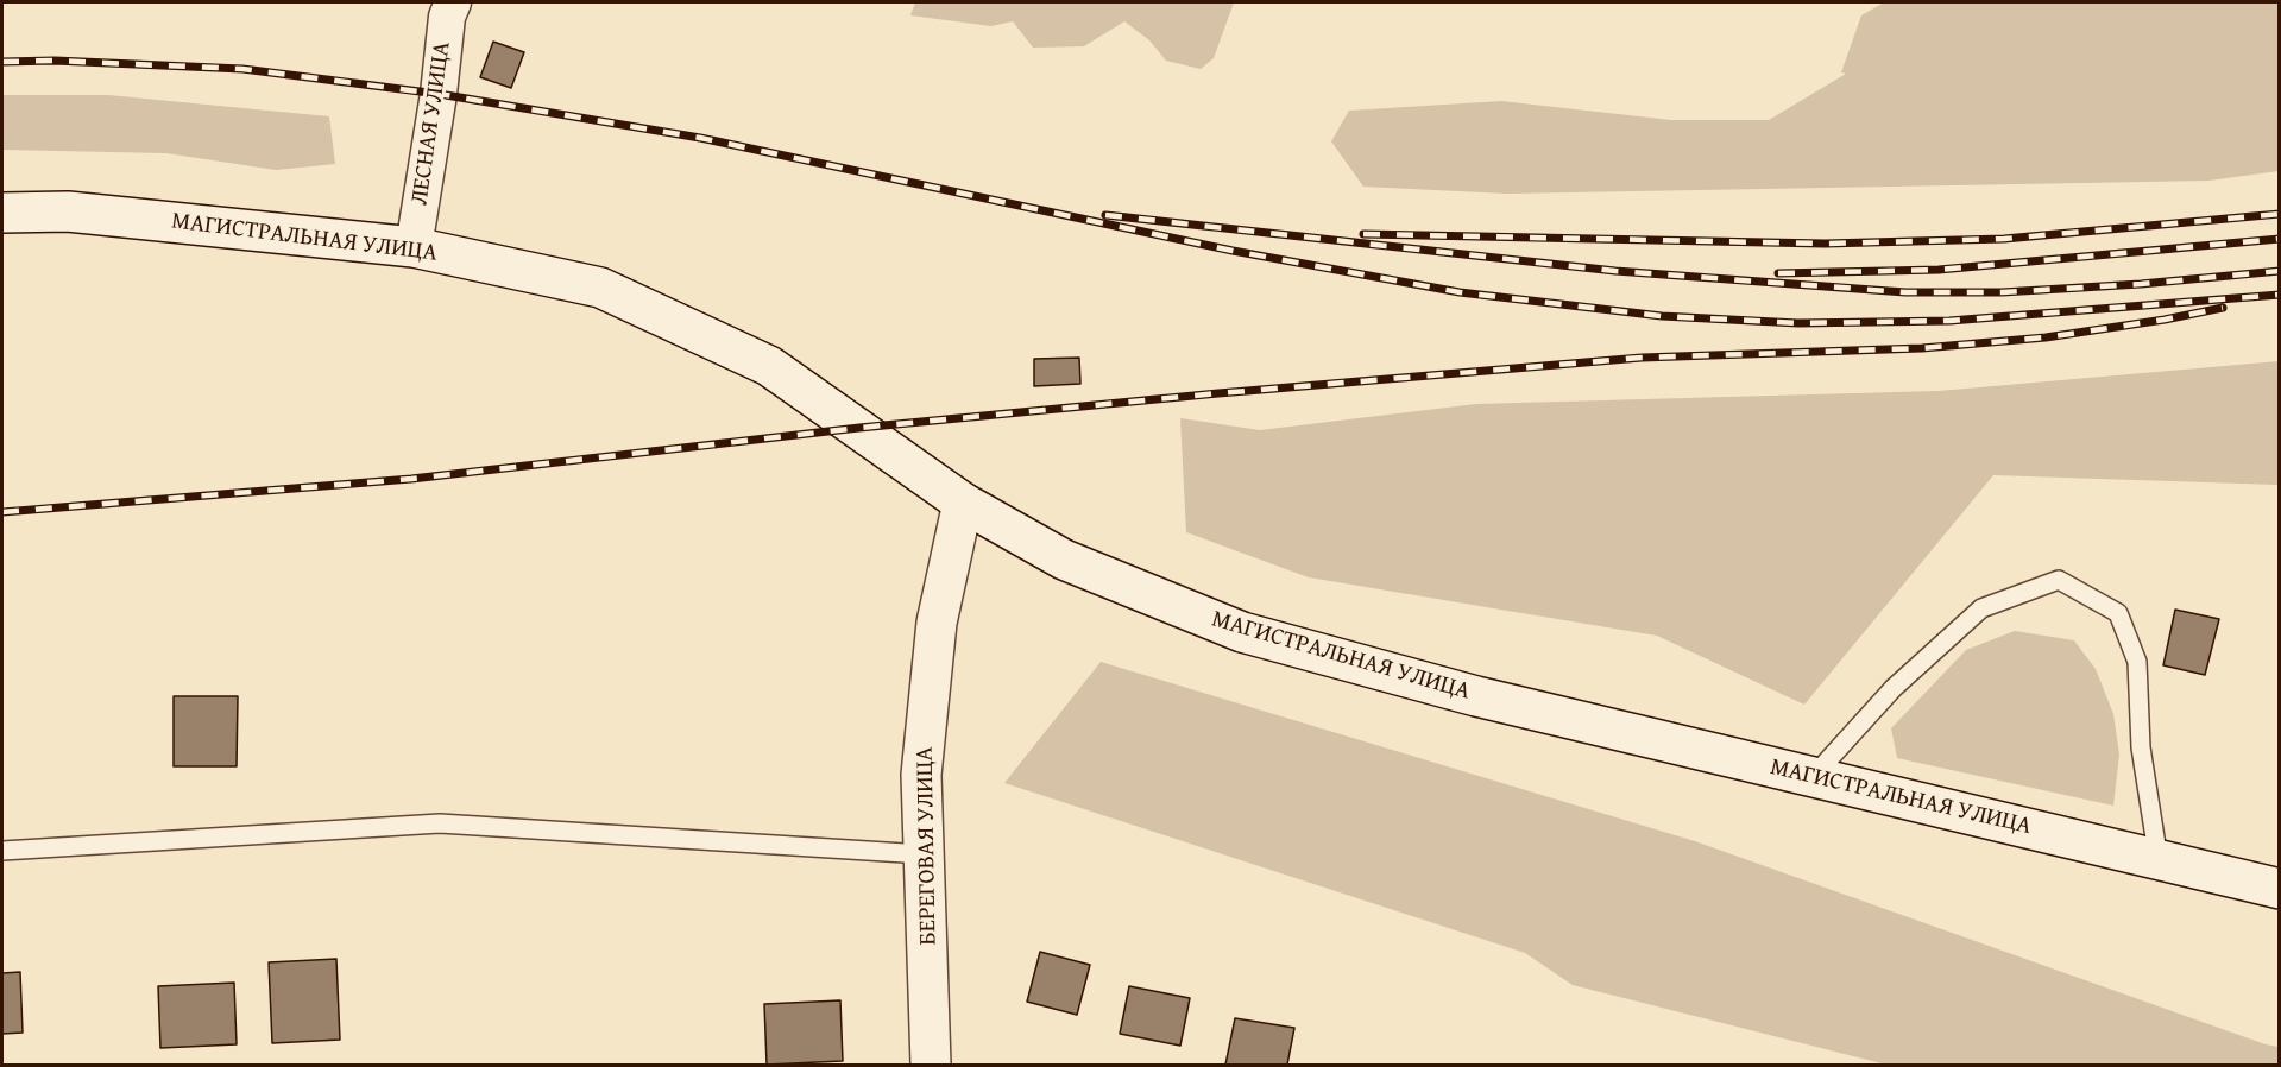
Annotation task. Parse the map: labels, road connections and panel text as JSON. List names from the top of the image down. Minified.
{"streets":{"main road":["МАГИСТРАЛЬНАЯ УЛИЦА","БЕРЕГОВАЯ УЛИЦА"],"street":["ЛЕСНАЯ УЛИЦА"]},"crossings":[["ЛЕСНАЯ УЛИЦА","МАГИСТРАЛЬНАЯ УЛИЦА"],["МАГИСТРАЛЬНАЯ УЛИЦА","БЕРЕГОВАЯ УЛИЦА"]]}
